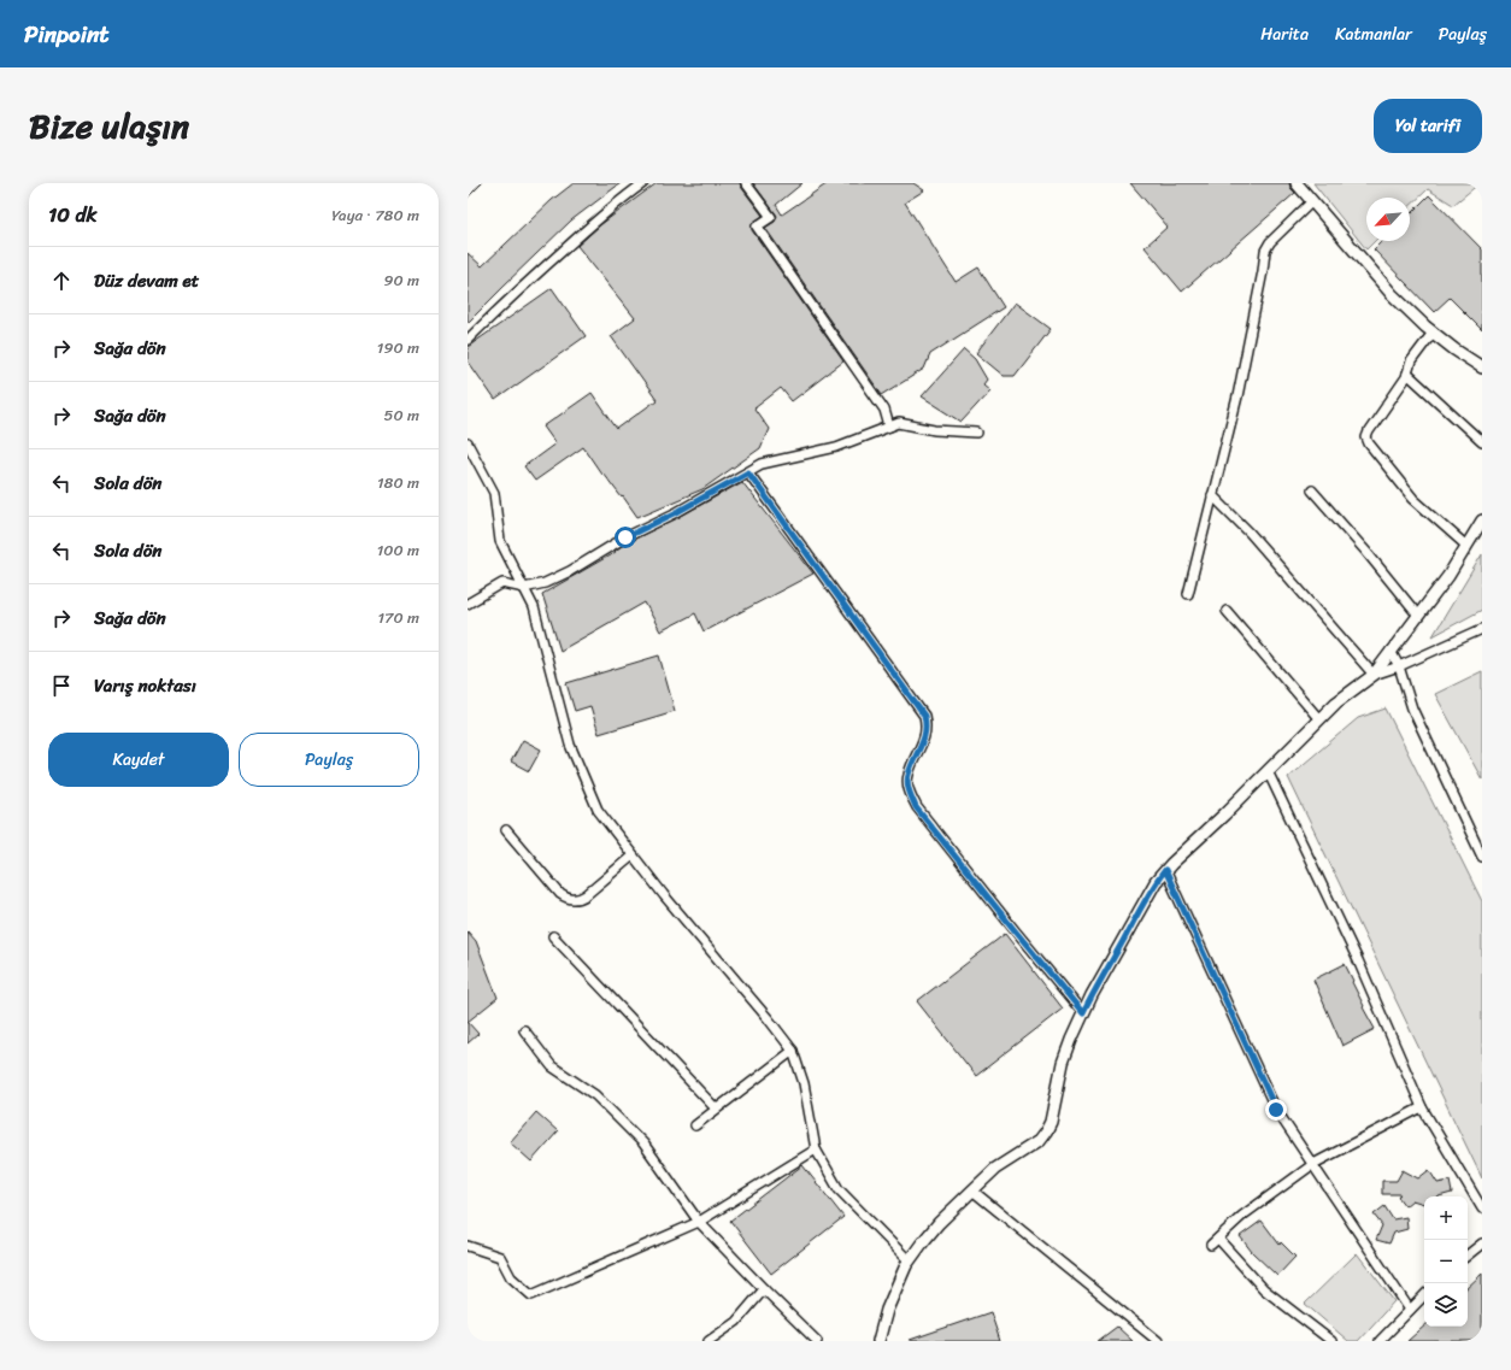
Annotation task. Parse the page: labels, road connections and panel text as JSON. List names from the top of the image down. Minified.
{"north":"bottom left","page":{"header":"Pinpoint","nav":["Harita","Katmanlar","Paylaş"],"title":"Bize ulaşın","buttons":["Yol tarifi",["Kaydet","Paylaş"]],"heading":["10 dk","Yaya · 780 m"],"list":[["Düz devam et","90 m"],["Sağa dön","190 m"],["Sağa dön","50 m"],["Sola dön","180 m"],["Sola dön","100 m"],["Sağa dön","170 m"],"Varış noktası"],"map_buttons":["+","−"]}}
